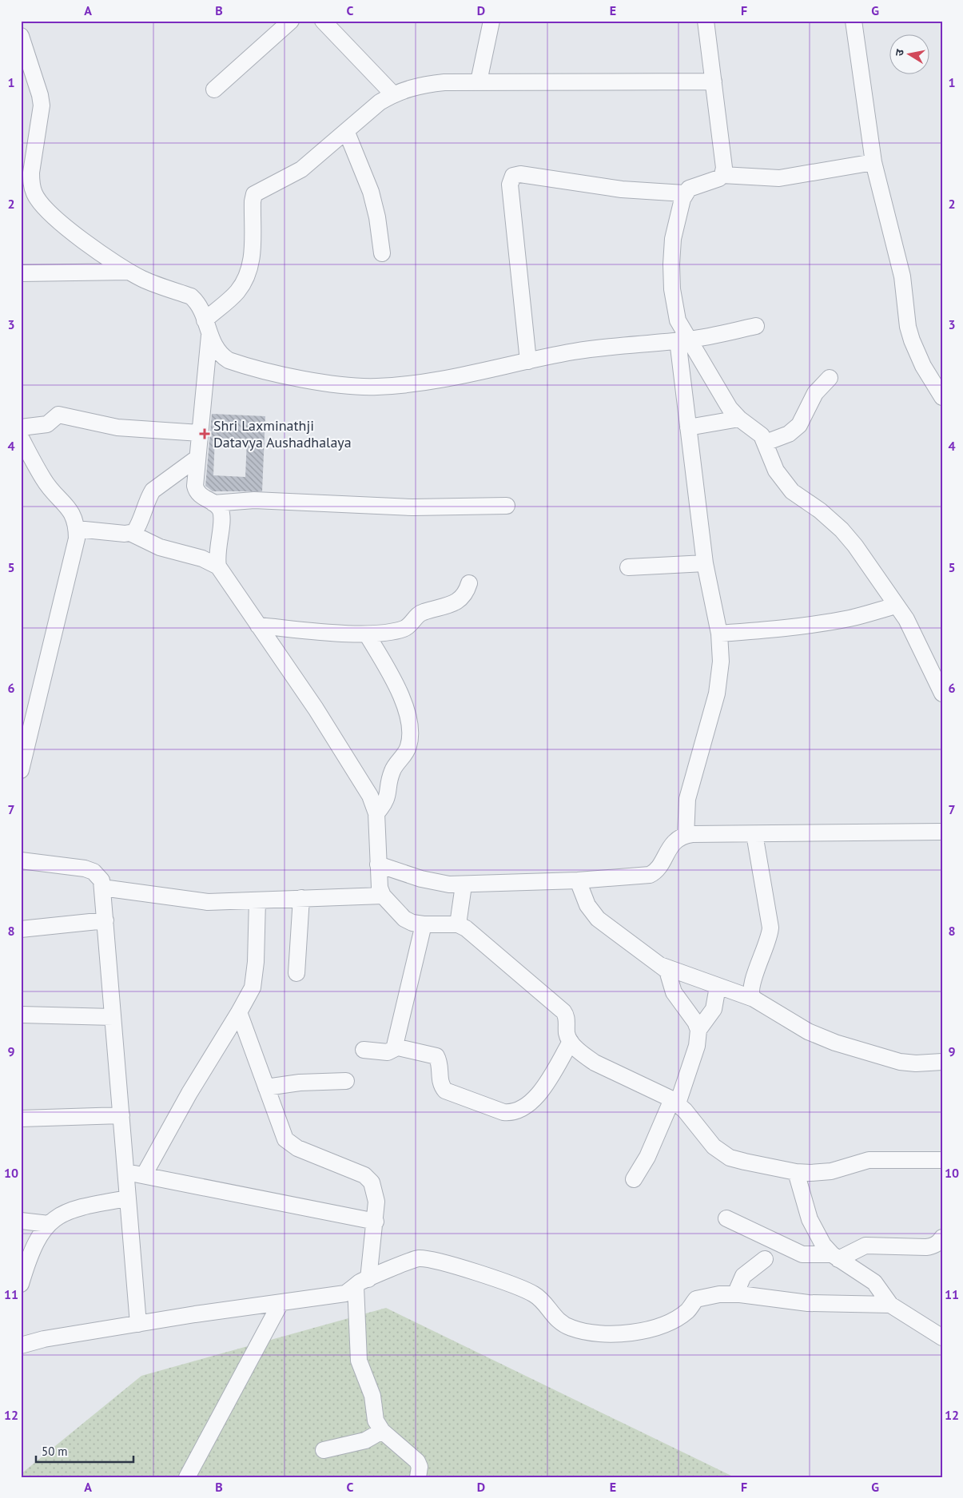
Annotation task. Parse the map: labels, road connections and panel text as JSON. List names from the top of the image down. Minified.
{"places":{"health":["Shri Laxminathji Datavya Aushadhalaya"]},"scale_bar":"50 m","north":"left","grid":{"columns":["A","B","C","D","E","F","G"],"rows":["1","2","3","4","5","6","7","8","9","10","11","12"]}}
